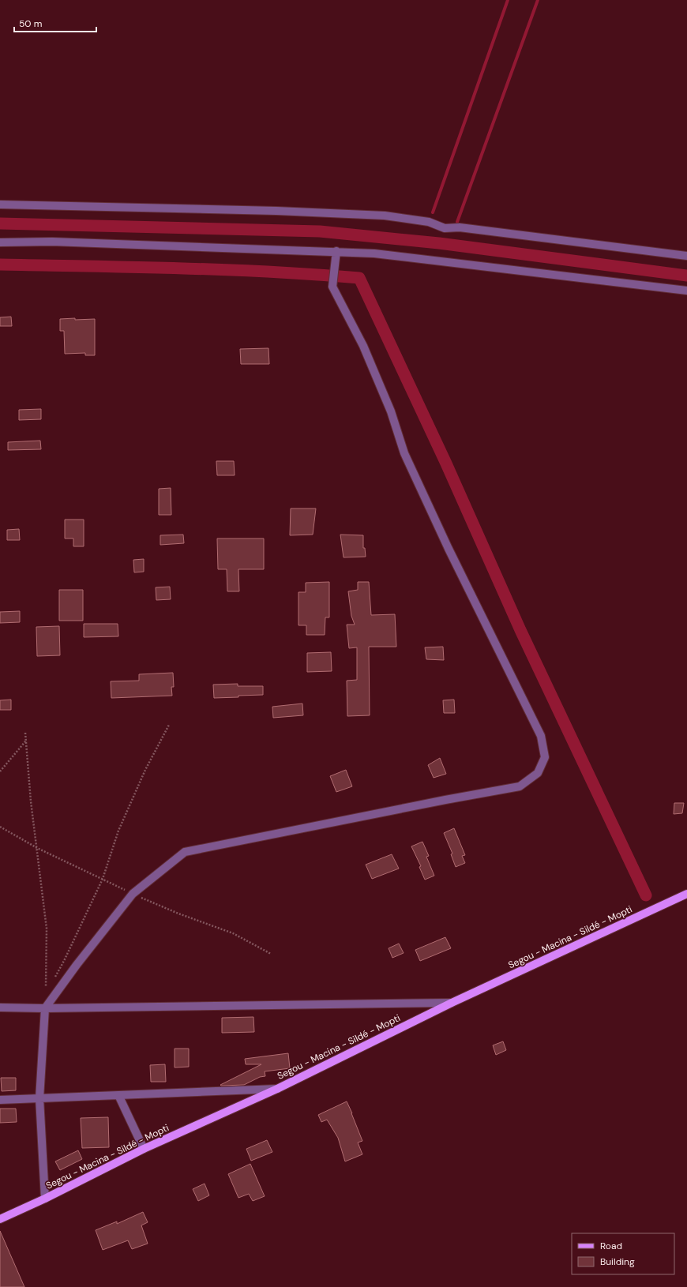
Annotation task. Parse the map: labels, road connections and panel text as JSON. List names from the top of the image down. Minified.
{"streets":{"main road":["Segou - Macina - Sildé - Mopti"]},"legend":["Road","Building"],"scale_bar":"50 m"}
